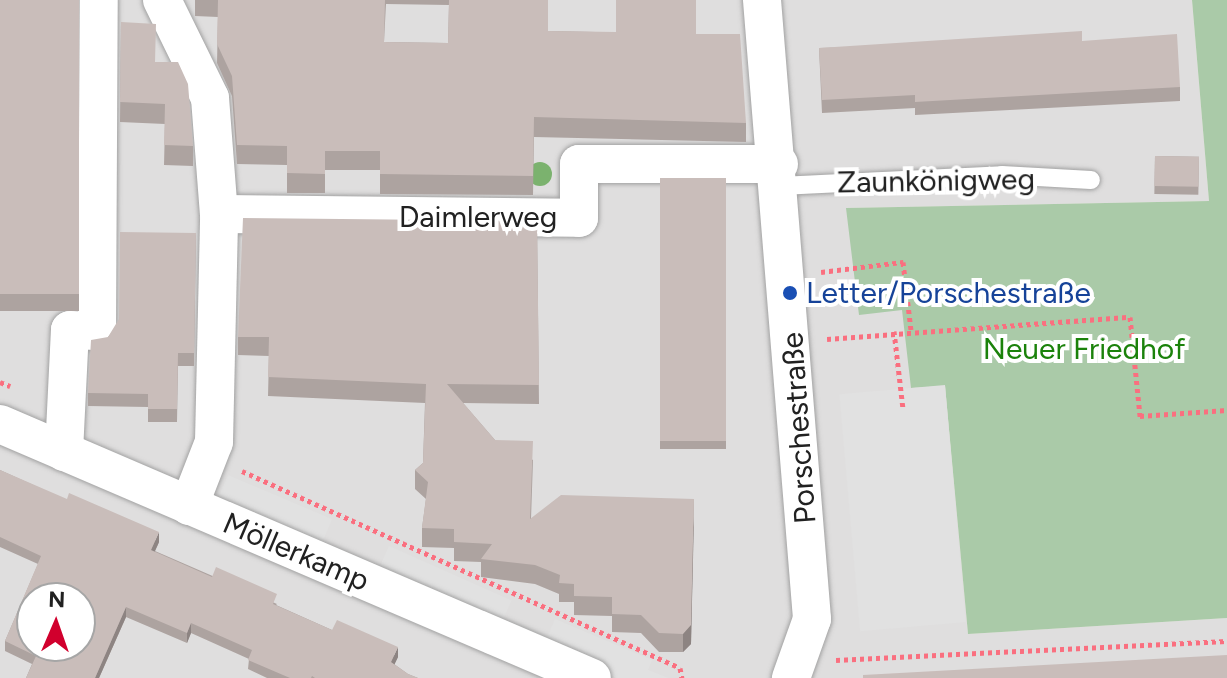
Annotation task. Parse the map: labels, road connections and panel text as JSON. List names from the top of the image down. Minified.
{"streets":{"street":["Daimlerweg","Porschestraße","Möllerkamp"],"lane":["Zaunkönigweg"]},"crossings":[["Zaunkönigweg","Daimlerweg"],["Zaunkönigweg","Porschestraße"],["Daimlerweg","Porschestraße"]],"parks":["Neuer Friedhof"],"places":["Letter/Porschestraße"],"north":"top"}
